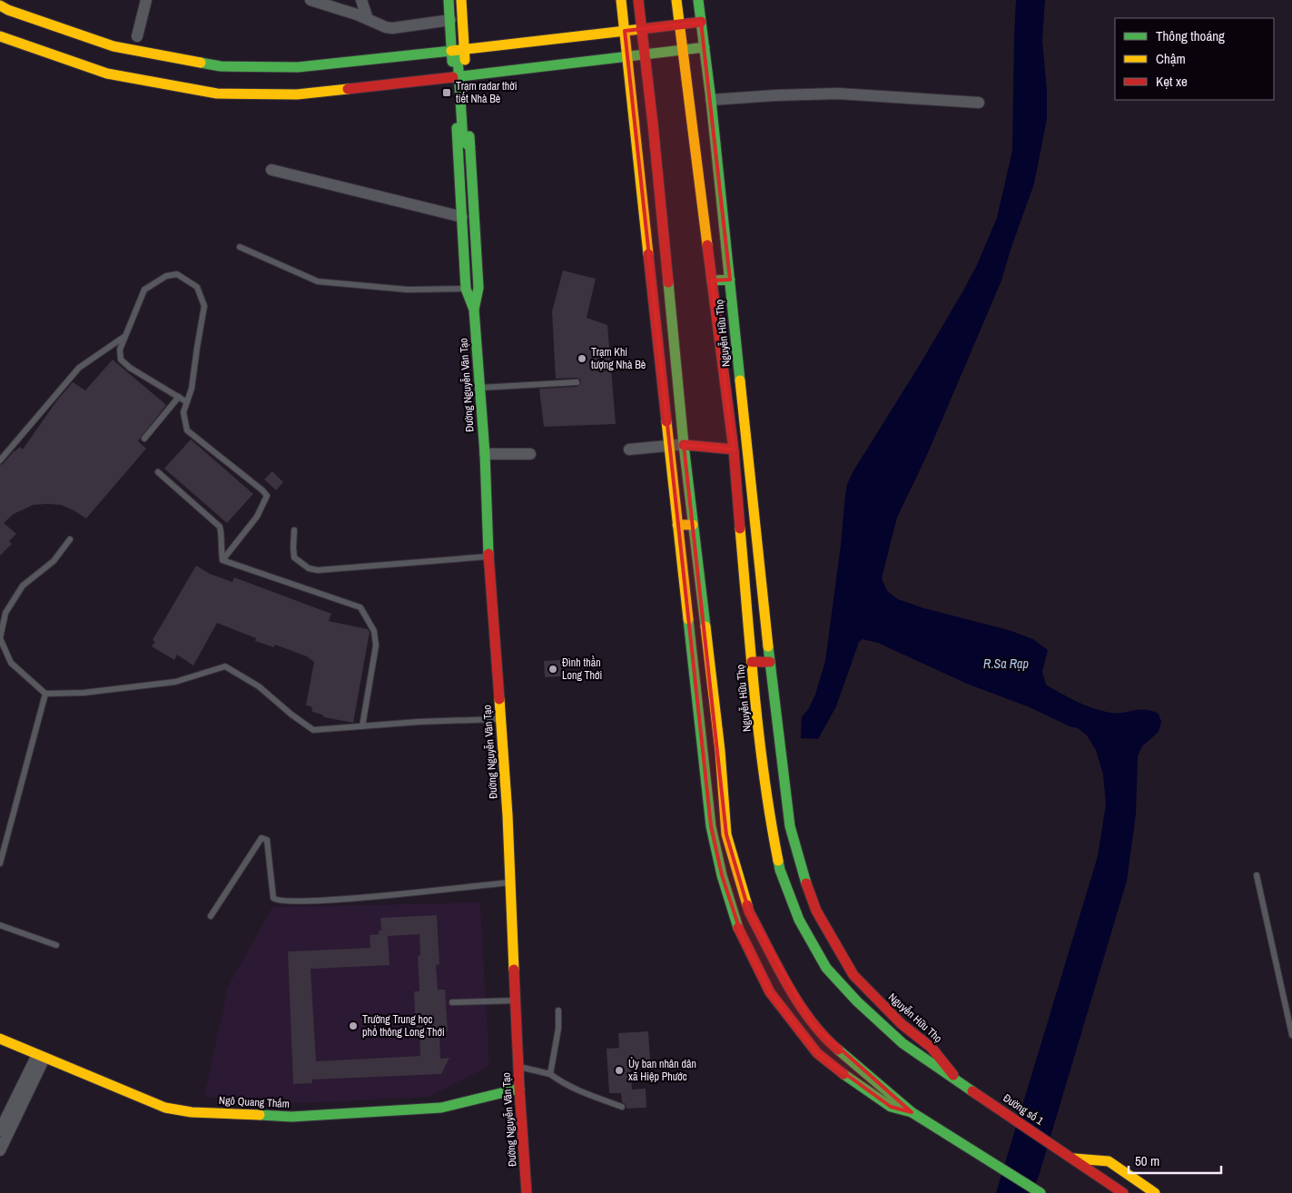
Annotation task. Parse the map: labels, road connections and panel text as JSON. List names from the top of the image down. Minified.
{"streets":{"main road":["Nguyễn Hữu Thọ","Đường Nguyễn Văn Tạo","Ngô Quang Thắm","Đường số 1"]},"crossings":[["Nguyễn Hữu Thọ","Đường số 1"],["Đường Nguyễn Văn Tạo","Ngô Quang Thắm"]],"water":["R.Sa Rạp"],"places":{"transit":["Trạm radar thời tiết Nhà Bè"],"other":["Trạm Khí tượng Nhà Bè","Đình thần Long Thới","Trường Trung học phổ thông Long Thới","Ủy ban nhân dân xã Hiệp Phước"]},"legend":["Thông thoáng","Chậm","Kẹt xe"],"scale_bar":"50 m"}
